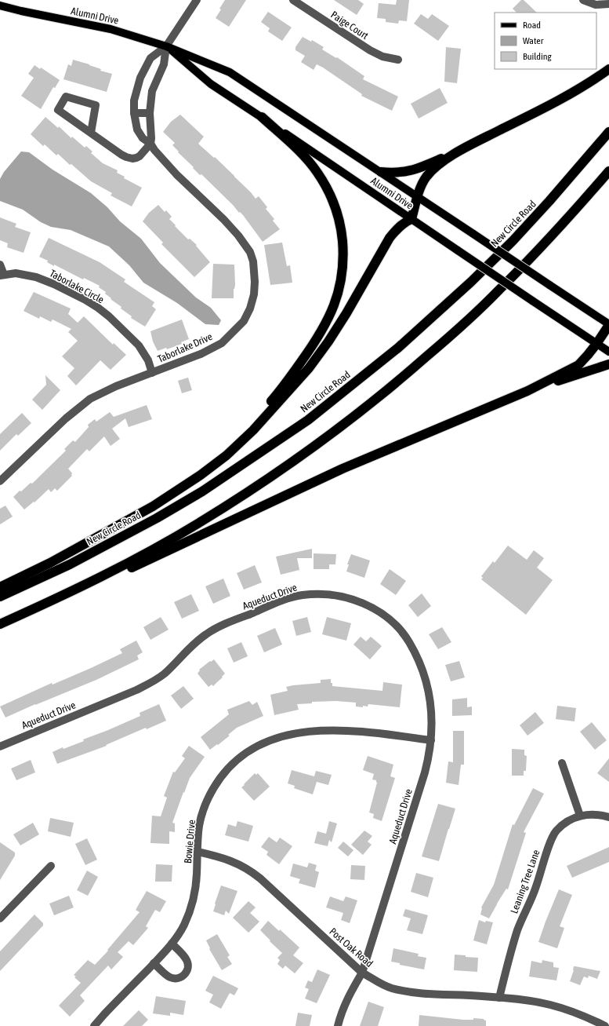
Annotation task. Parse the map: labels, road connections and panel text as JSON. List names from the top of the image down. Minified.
{"streets":{"highway":["New Circle Road"],"main road":["Alumni Drive"],"street":["Paige Court","Taborlake Circle","Taborlake Drive","Aqueduct Drive","Bowie Drive","Leaning Tree Lane","Post Oak Road"]},"crossings":[["Alumni Drive","Taborlake Drive"],["Taborlake Circle","Taborlake Drive"],["Aqueduct Drive","Bowie Drive"],["Aqueduct Drive","Post Oak Road"],["Bowie Drive","Post Oak Road"],["Leaning Tree Lane","Post Oak Road"]],"legend":["Road","Water","Building"]}
